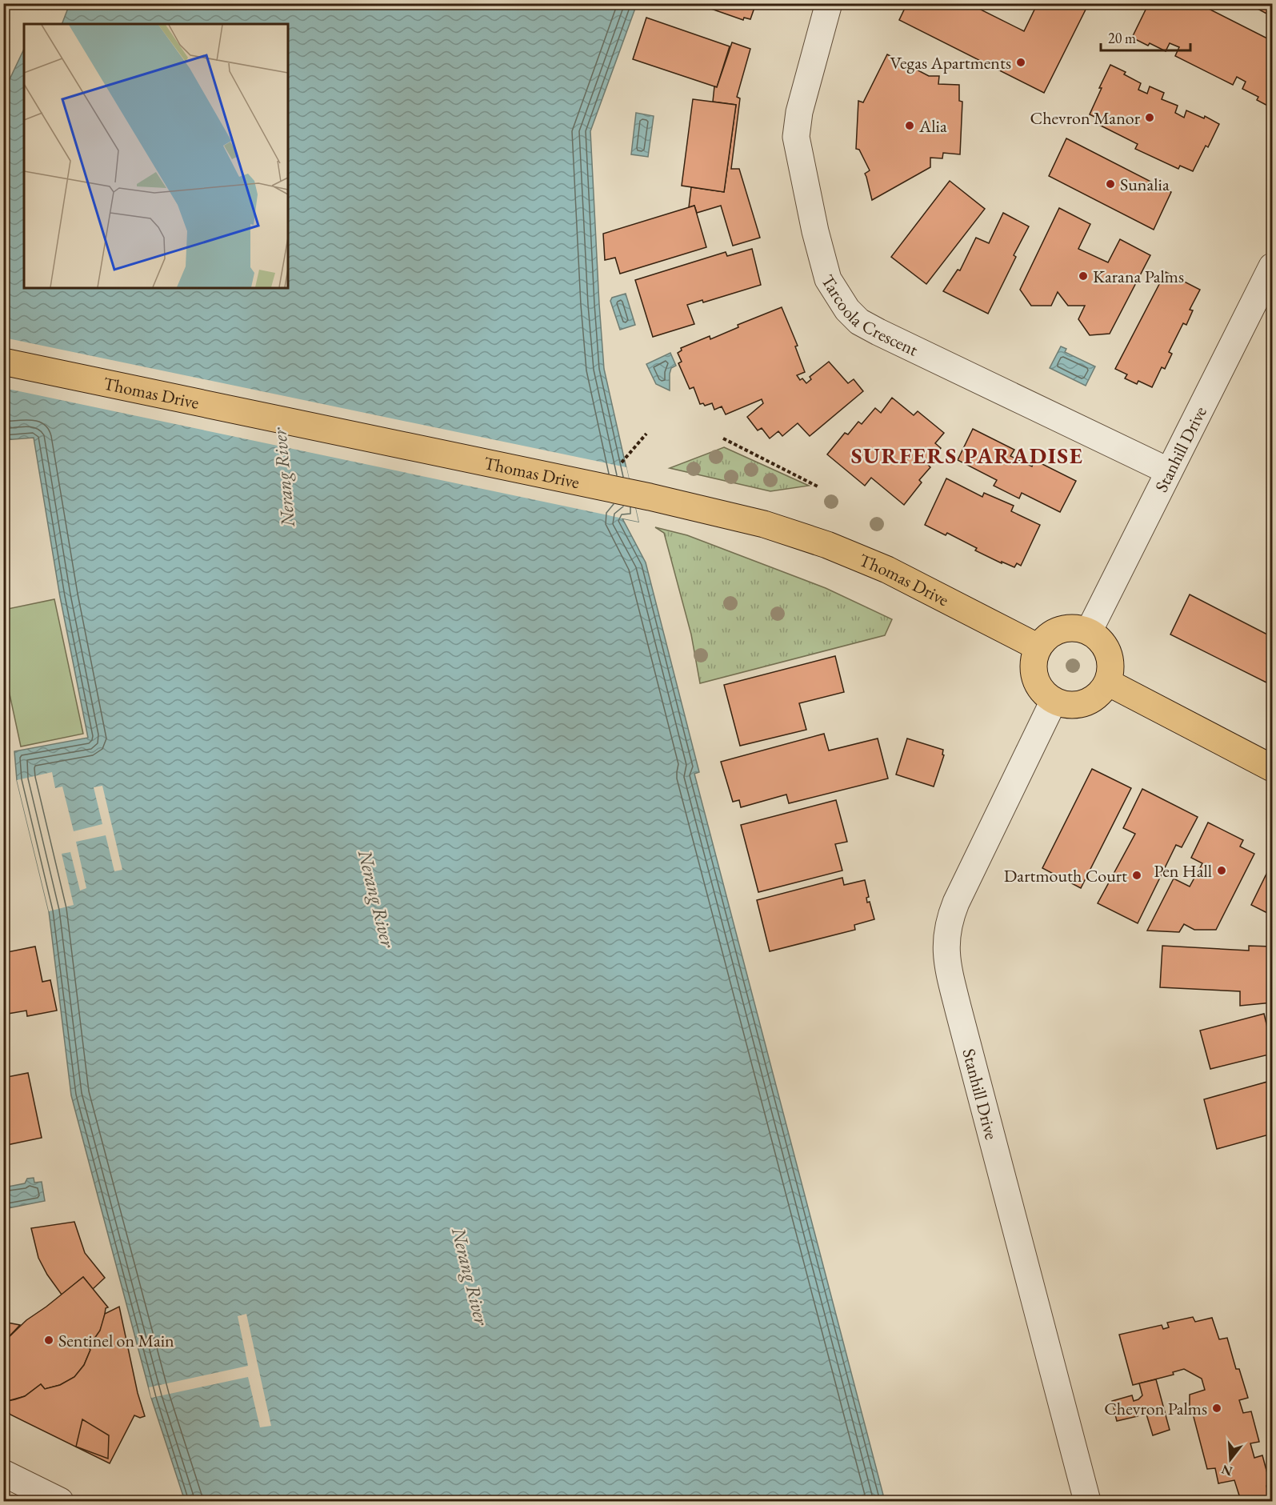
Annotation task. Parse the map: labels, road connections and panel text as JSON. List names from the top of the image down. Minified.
{"streets":{"main road":["Thomas Drive"],"street":["Tarcoola Crescent","Stanhill Drive"]},"crossings":[["Tarcoola Crescent","Stanhill Drive"],["Thomas Drive","Stanhill Drive"]],"districts":["SURFERS PARADISE"],"water":["Nerang River"],"places":["Vegas Apartments","Chevron Manor","Alia","Sunalia","Karana Palms","Pen Hall","Dartmouth Court","Sentinel on Main","Chevron Palms"],"scale_bar":"20 m","north":"bottom"}
